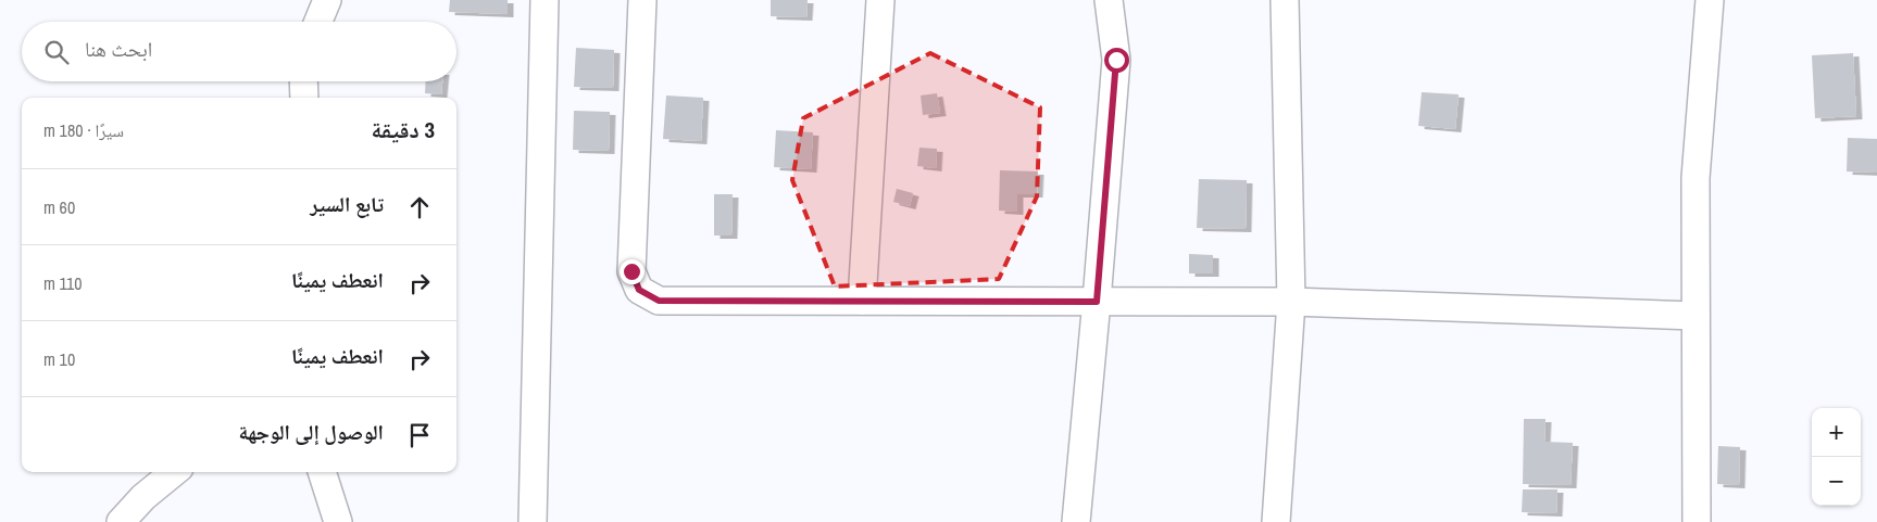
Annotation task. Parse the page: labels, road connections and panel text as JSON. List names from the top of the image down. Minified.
{"page":{"search":"ابحث هنا","heading":["3 دقيقة","سيرًا · 180 m"],"list":[["تابع السير","60 m"],["انعطف يمينًا","110 m"],["انعطف يمينًا","10 m"],"الوصول إلى الوجهة"],"map_buttons":["+","−"]}}
